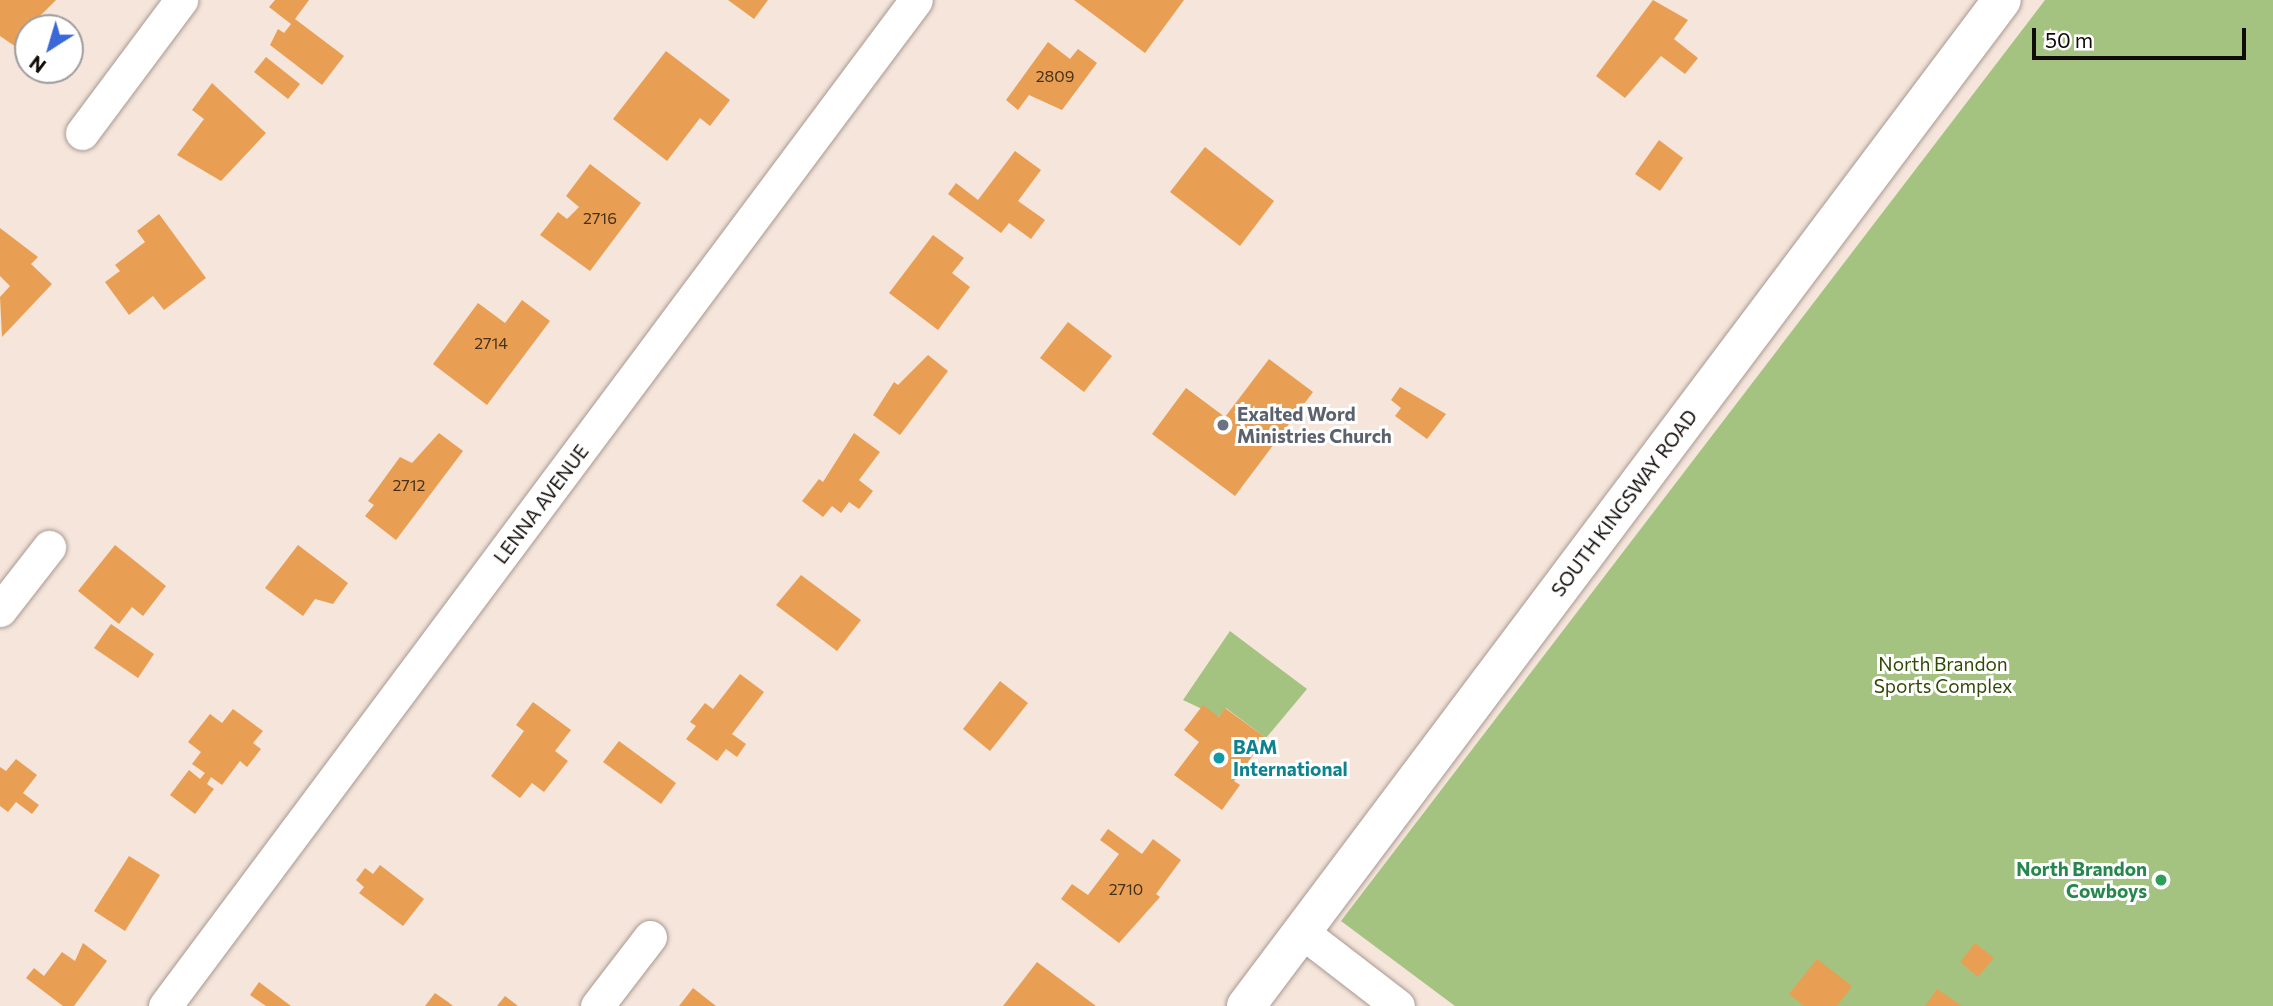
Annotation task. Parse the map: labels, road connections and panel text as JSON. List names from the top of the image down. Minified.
{"streets":{"street":["SOUTH KINGSWAY ROAD","LENNA AVENUE"]},"parks":["North Brandon Sports Complex"],"places":["Exalted Word Ministries Church","BAM International","North Brandon Cowboys"],"house_numbers":["2809","2716","2714","2712","2710"],"scale_bar":"50 m","north":"bottom left"}
